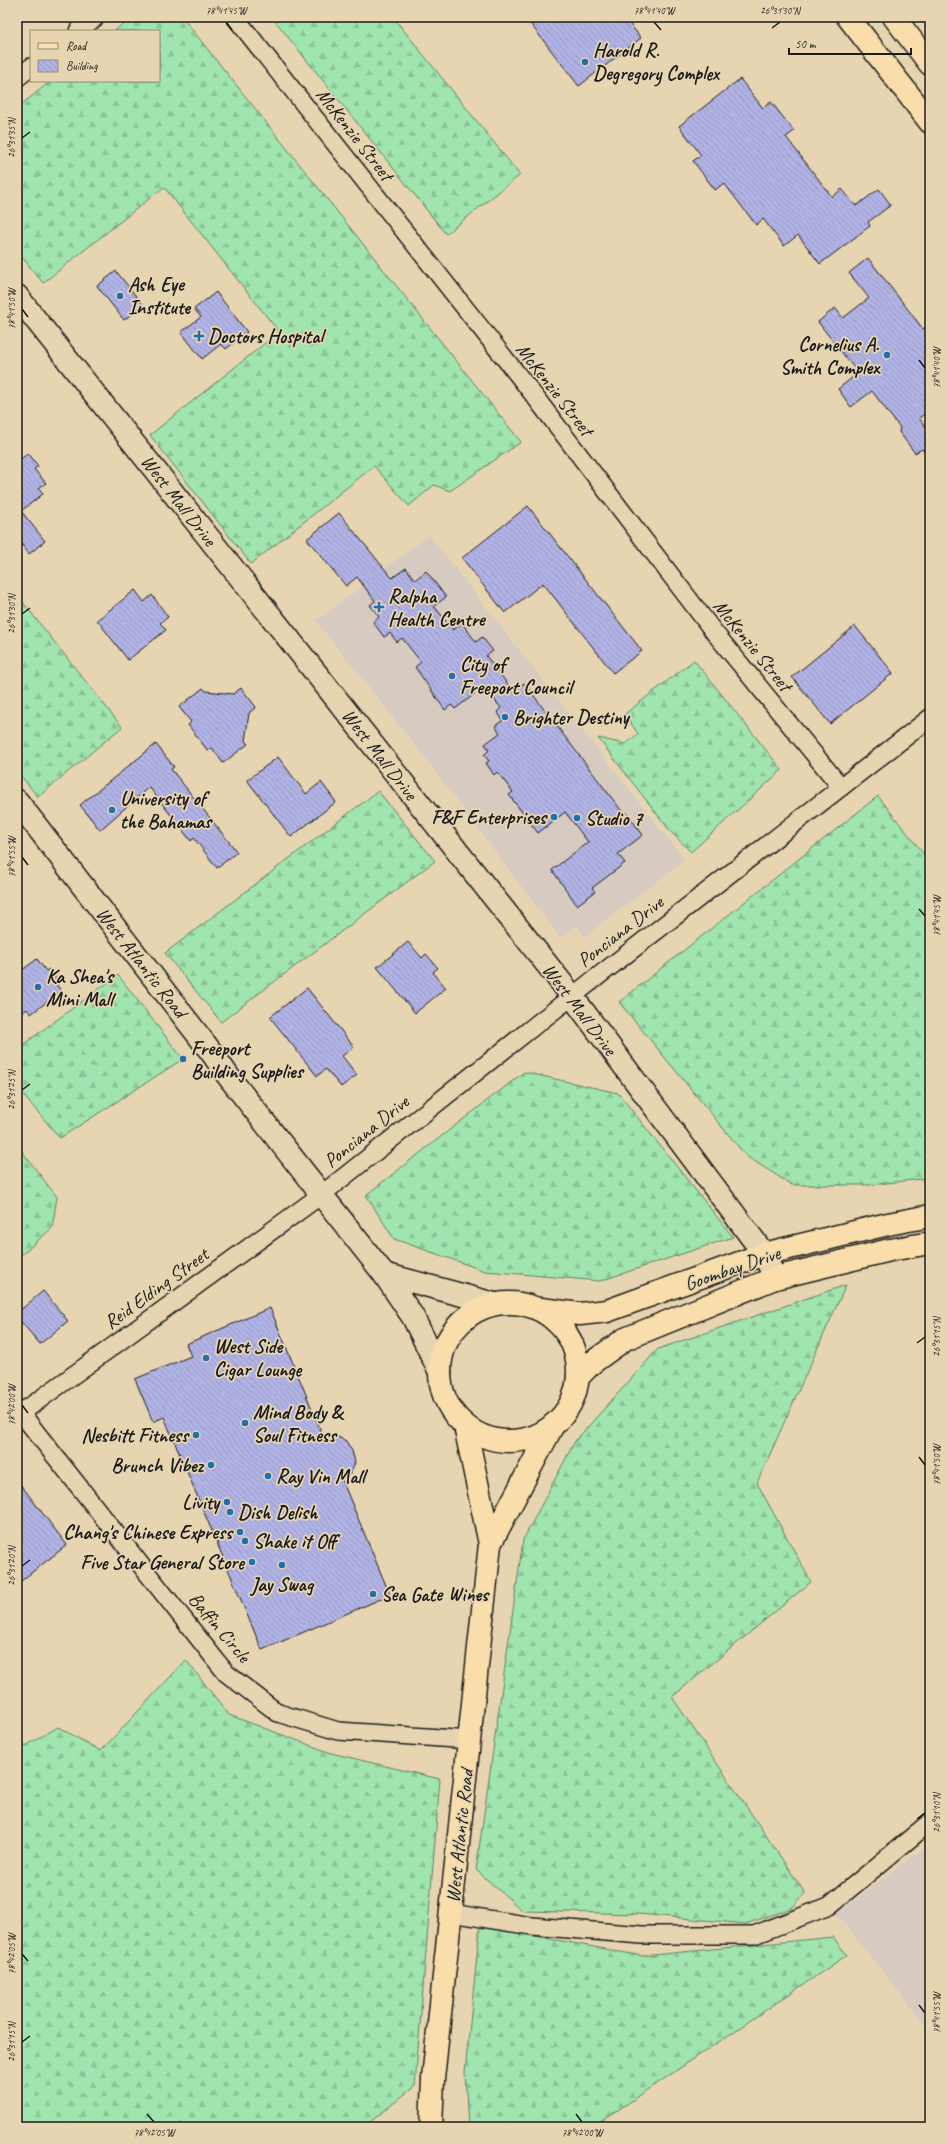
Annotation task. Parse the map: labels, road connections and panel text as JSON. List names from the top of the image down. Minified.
{"streets":{"main road":["West Atlantic Road","Goombay Drive"],"street":["McKenzie Street","West Mall Drive","Ponciana Drive","Reid Elding Street","Baffin Circle"]},"crossings":[["McKenzie Street","Ponciana Drive"],["West Mall Drive","Ponciana Drive"],["West Mall Drive","Goombay Drive"],["Ponciana Drive","West Atlantic Road"],["Ponciana Drive","Reid Elding Street"],["West Atlantic Road","Goombay Drive"],["West Atlantic Road","Reid Elding Street"],["West Atlantic Road","Baffin Circle"],["Reid Elding Street","Baffin Circle"]],"places":{"other":["Harold R. Degregory Complex","Ash Eye Institute","Cornelius A. Smith Complex","City of Freeport Council","Brighter Destiny","University of the Bahamas","F&F Enterprises","Studio 7","Ka Shea's Mini Mall","Freeport Building Supplies","West Side Cigar Lounge","Mind Body & Soul Fitness","Nesbitt Fitness","Brunch Vibez","Ray Vin Mall","Livity","Dish Delish","Chang's Chinese Express","Shake it Off","Five Star General Store","Jay Swag","Sea Gate Wines"],"health":["Doctors Hospital","Ralpha Health Centre"]},"legend":["Road","Building"],"scale_bar":"50 m","coordinates":["78°41'45\"W","78°41'40\"W","26°31'30\"N","26°31'35\"N","78°41'50\"W","78°41'55\"W","26°31'25\"N","26°31'15\"N","78°42'00\"W","26°31'20\"N","26°31'10\"N","78°42'05\"W"]}
